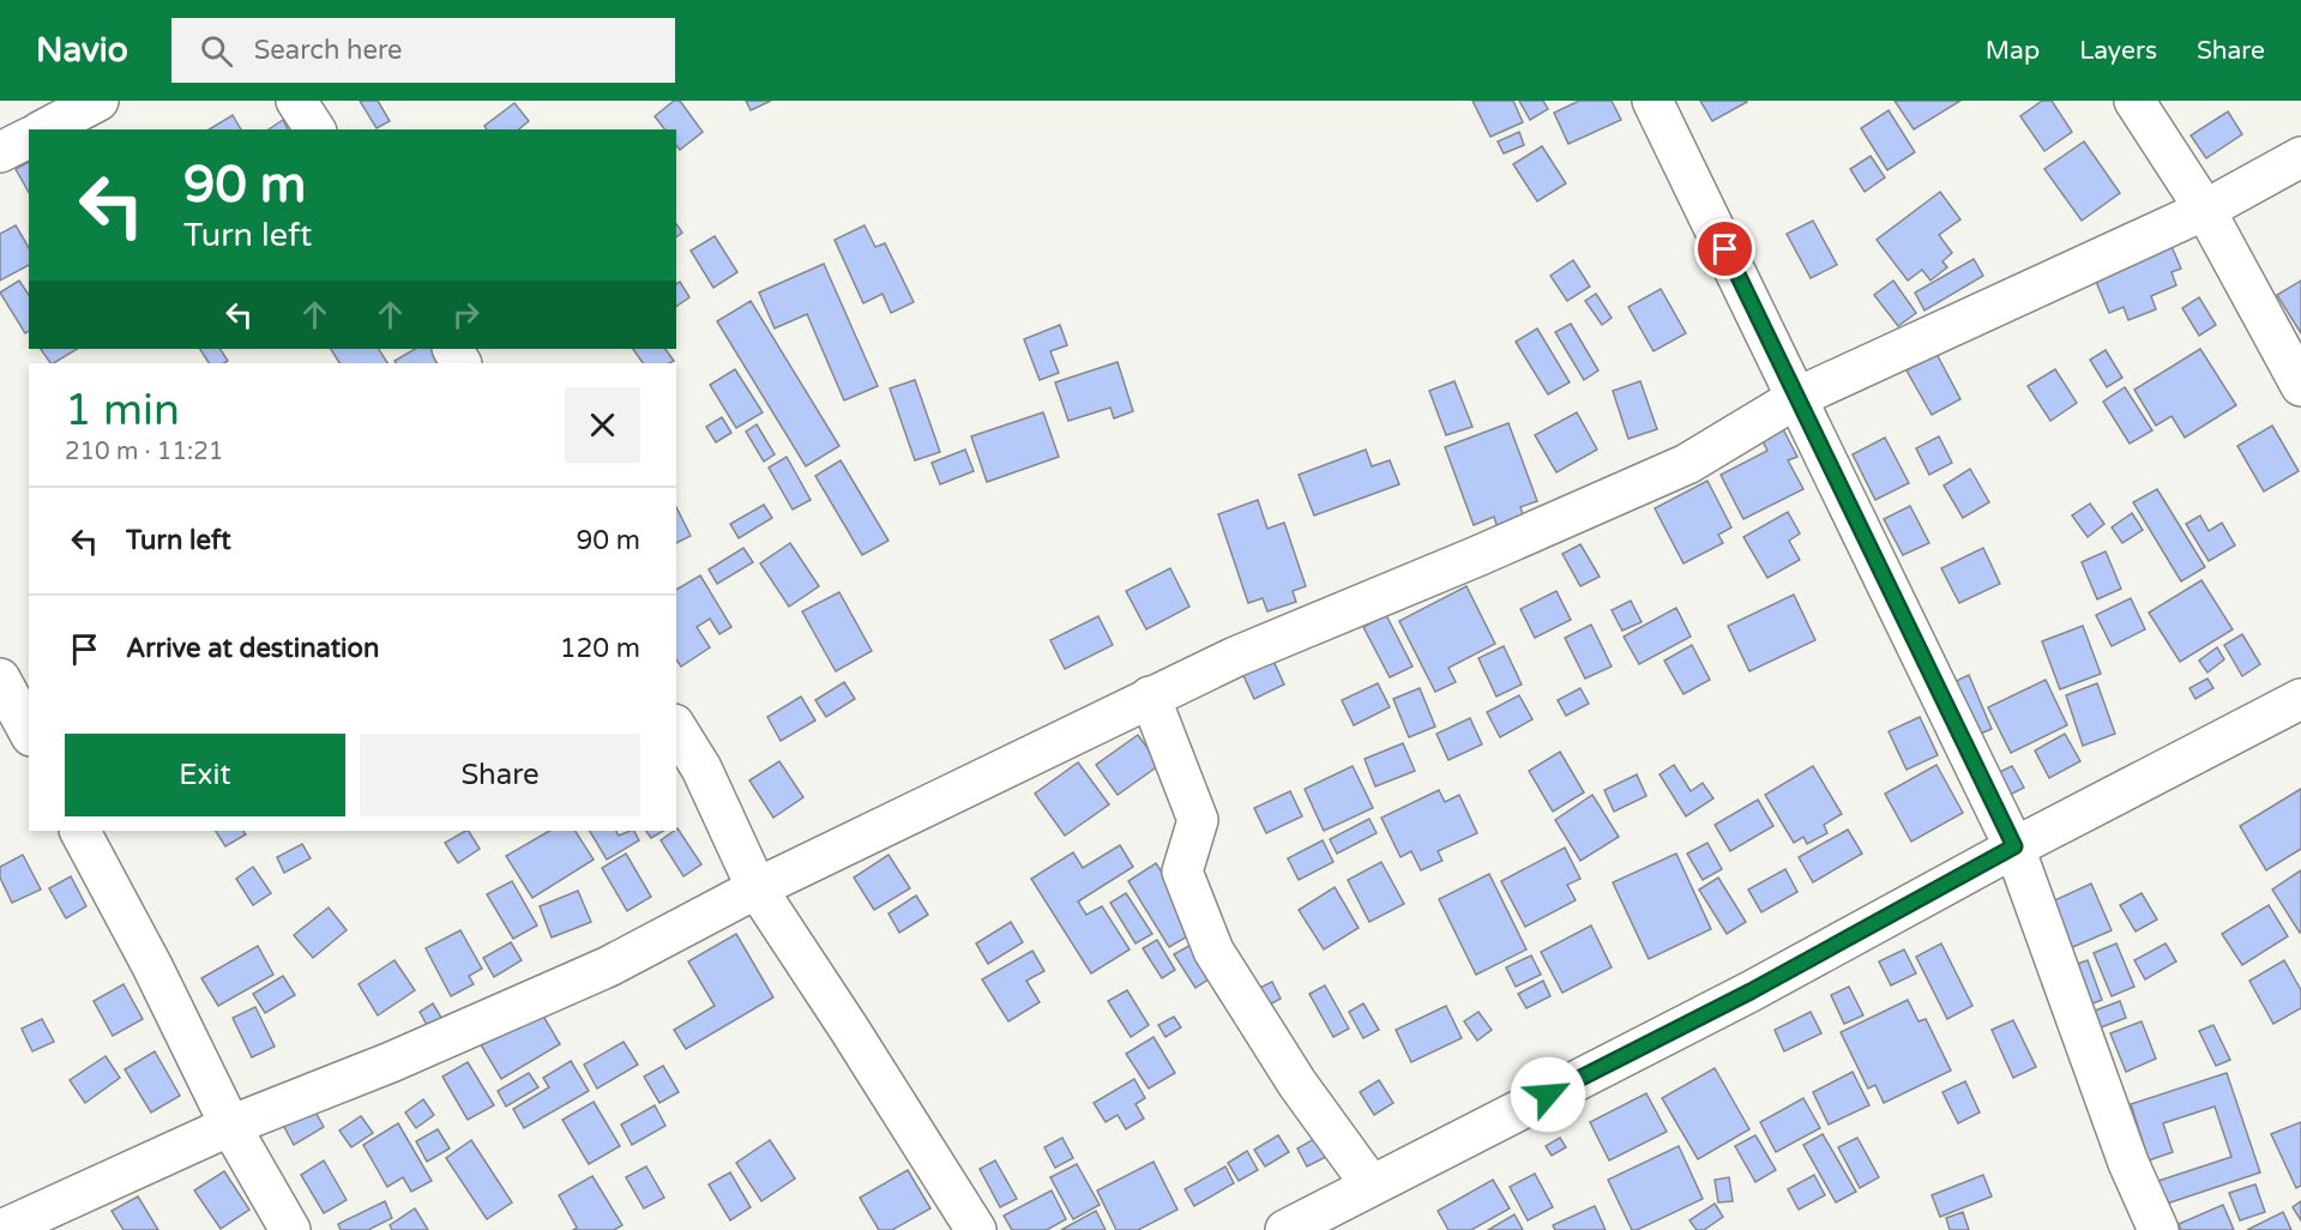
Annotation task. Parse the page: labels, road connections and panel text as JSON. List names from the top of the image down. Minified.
{"page":{"header":"Navio","search":"Search here","nav":["Map","Layers","Share"],"turn":["90 m","Turn left"],"heading":["1 min","210 m · 11:21"],"list":[{"name":"Turn left","value":"90 m"},{"name":"Arrive at destination","value":"120 m"}],"buttons":["Exit","Share"]}}
